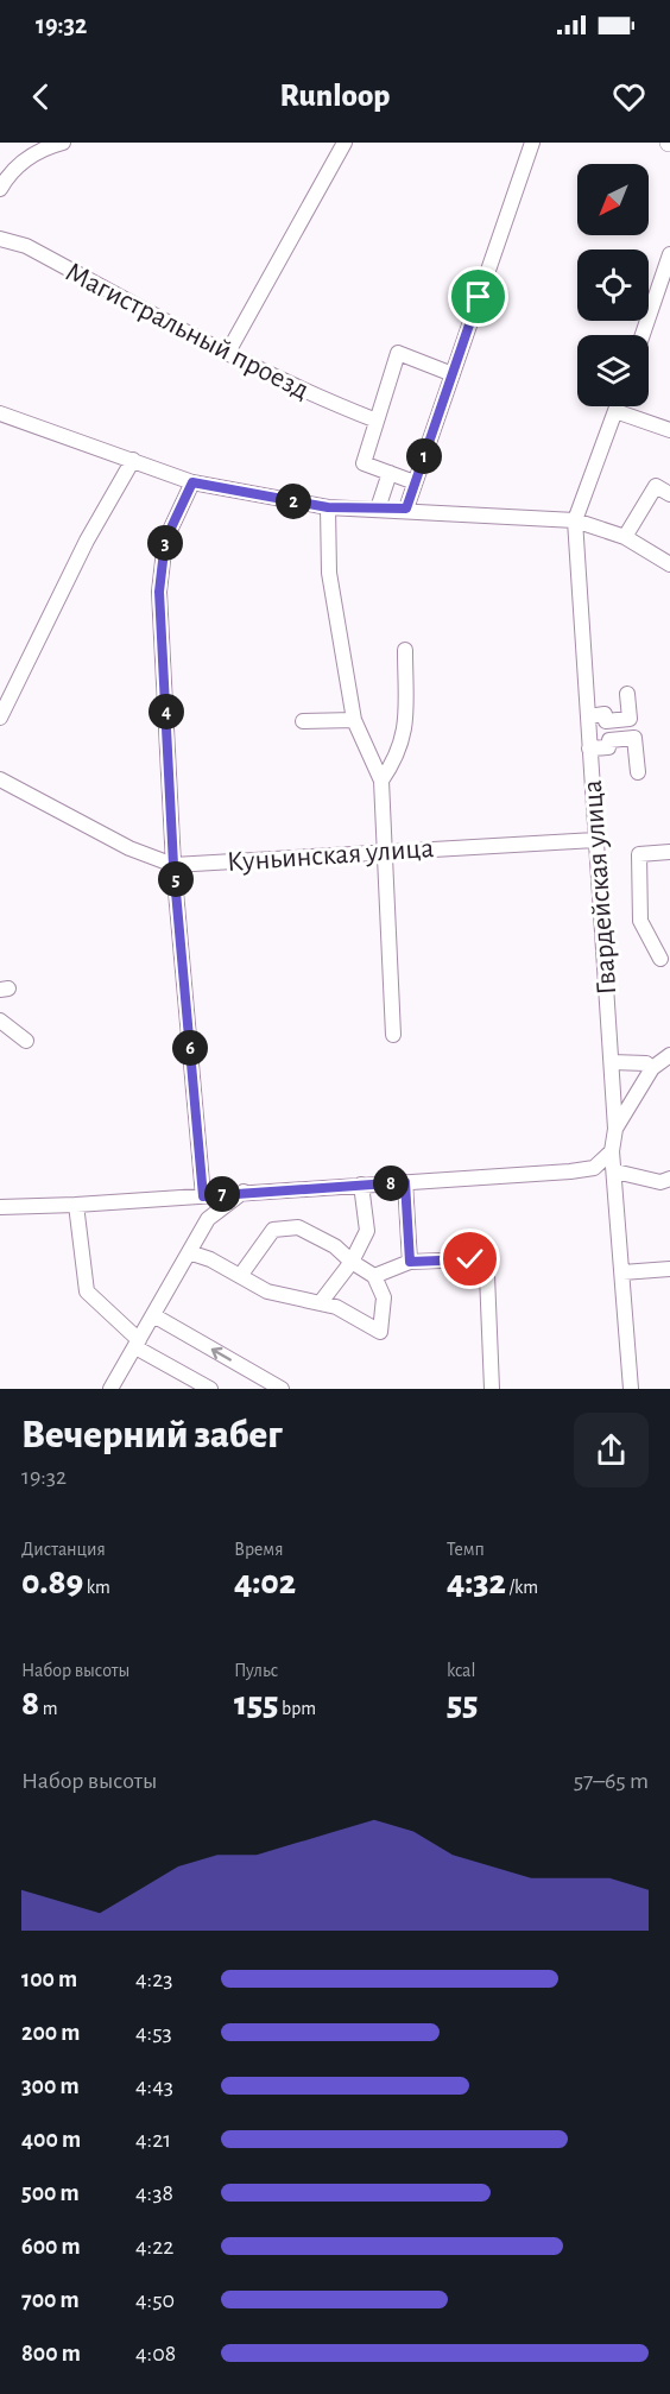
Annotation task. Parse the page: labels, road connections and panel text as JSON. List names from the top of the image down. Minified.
{"streets":{"street":["Магистральный проезд","Куньинская улица","Гвардейская улица"]},"crossings":[["Куньинская улица","Гвардейская улица"]],"north":"bottom left","page":{"status":"19:32","header":"Runloop","pins":["1","2","3","4","5","6","8","7"],"heading":["Вечерний забег","19:32"],"stats":[["Дистанция","0.89 km"],["Время","4:02"],["Темп","4:32 /km"],["Набор высоты","8 m"],["Пульс","155 bpm"],["kcal","55"]],"chart":["Набор высоты","57–65 m"],"list":[{"name":"100 m","note":"4:23"},{"name":"200 m","note":"4:53"},{"name":"300 m","note":"4:43"},{"name":"400 m","note":"4:21"},{"name":"500 m","note":"4:38"},{"name":"600 m","note":"4:22"},{"name":"700 m","note":"4:50"},{"name":"800 m","note":"4:08"}]}}
